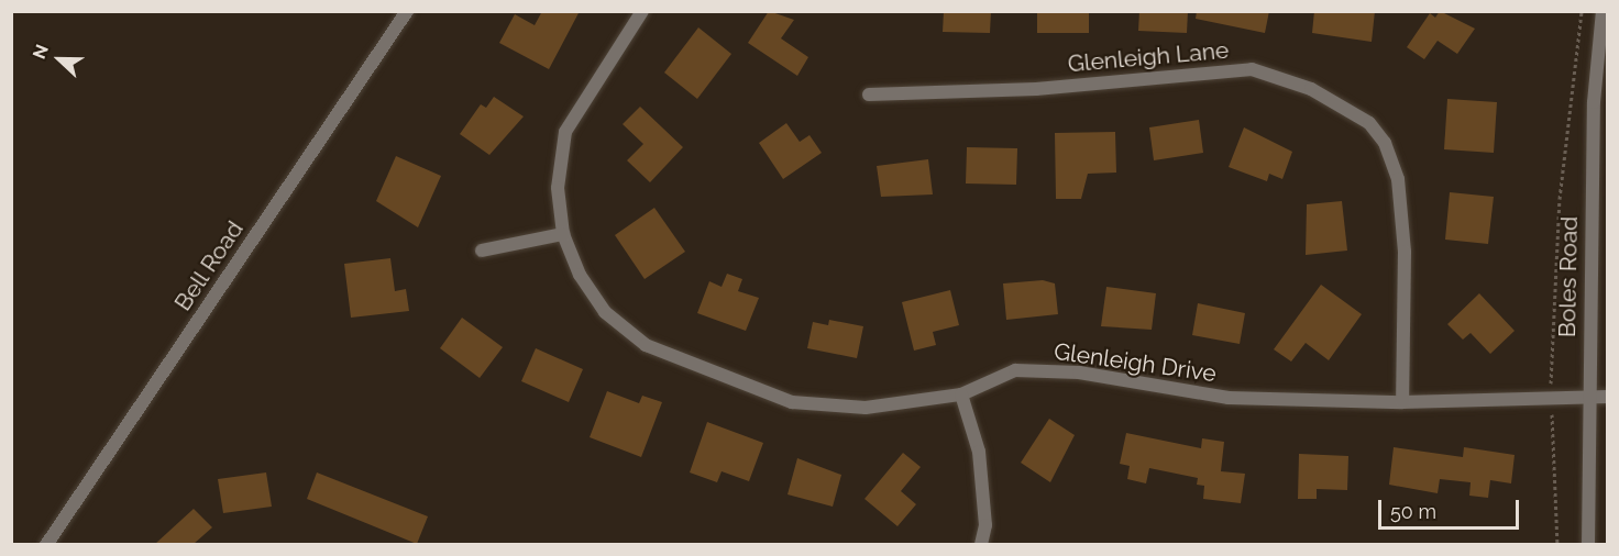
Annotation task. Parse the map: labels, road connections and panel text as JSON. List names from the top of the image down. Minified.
{"streets":{"street":["Glenleigh Lane","Bell Road","Boles Road","Glenleigh Drive"]},"crossings":[["Glenleigh Lane","Glenleigh Drive"],["Boles Road","Glenleigh Drive"]],"scale_bar":"50 m","north":"left"}
